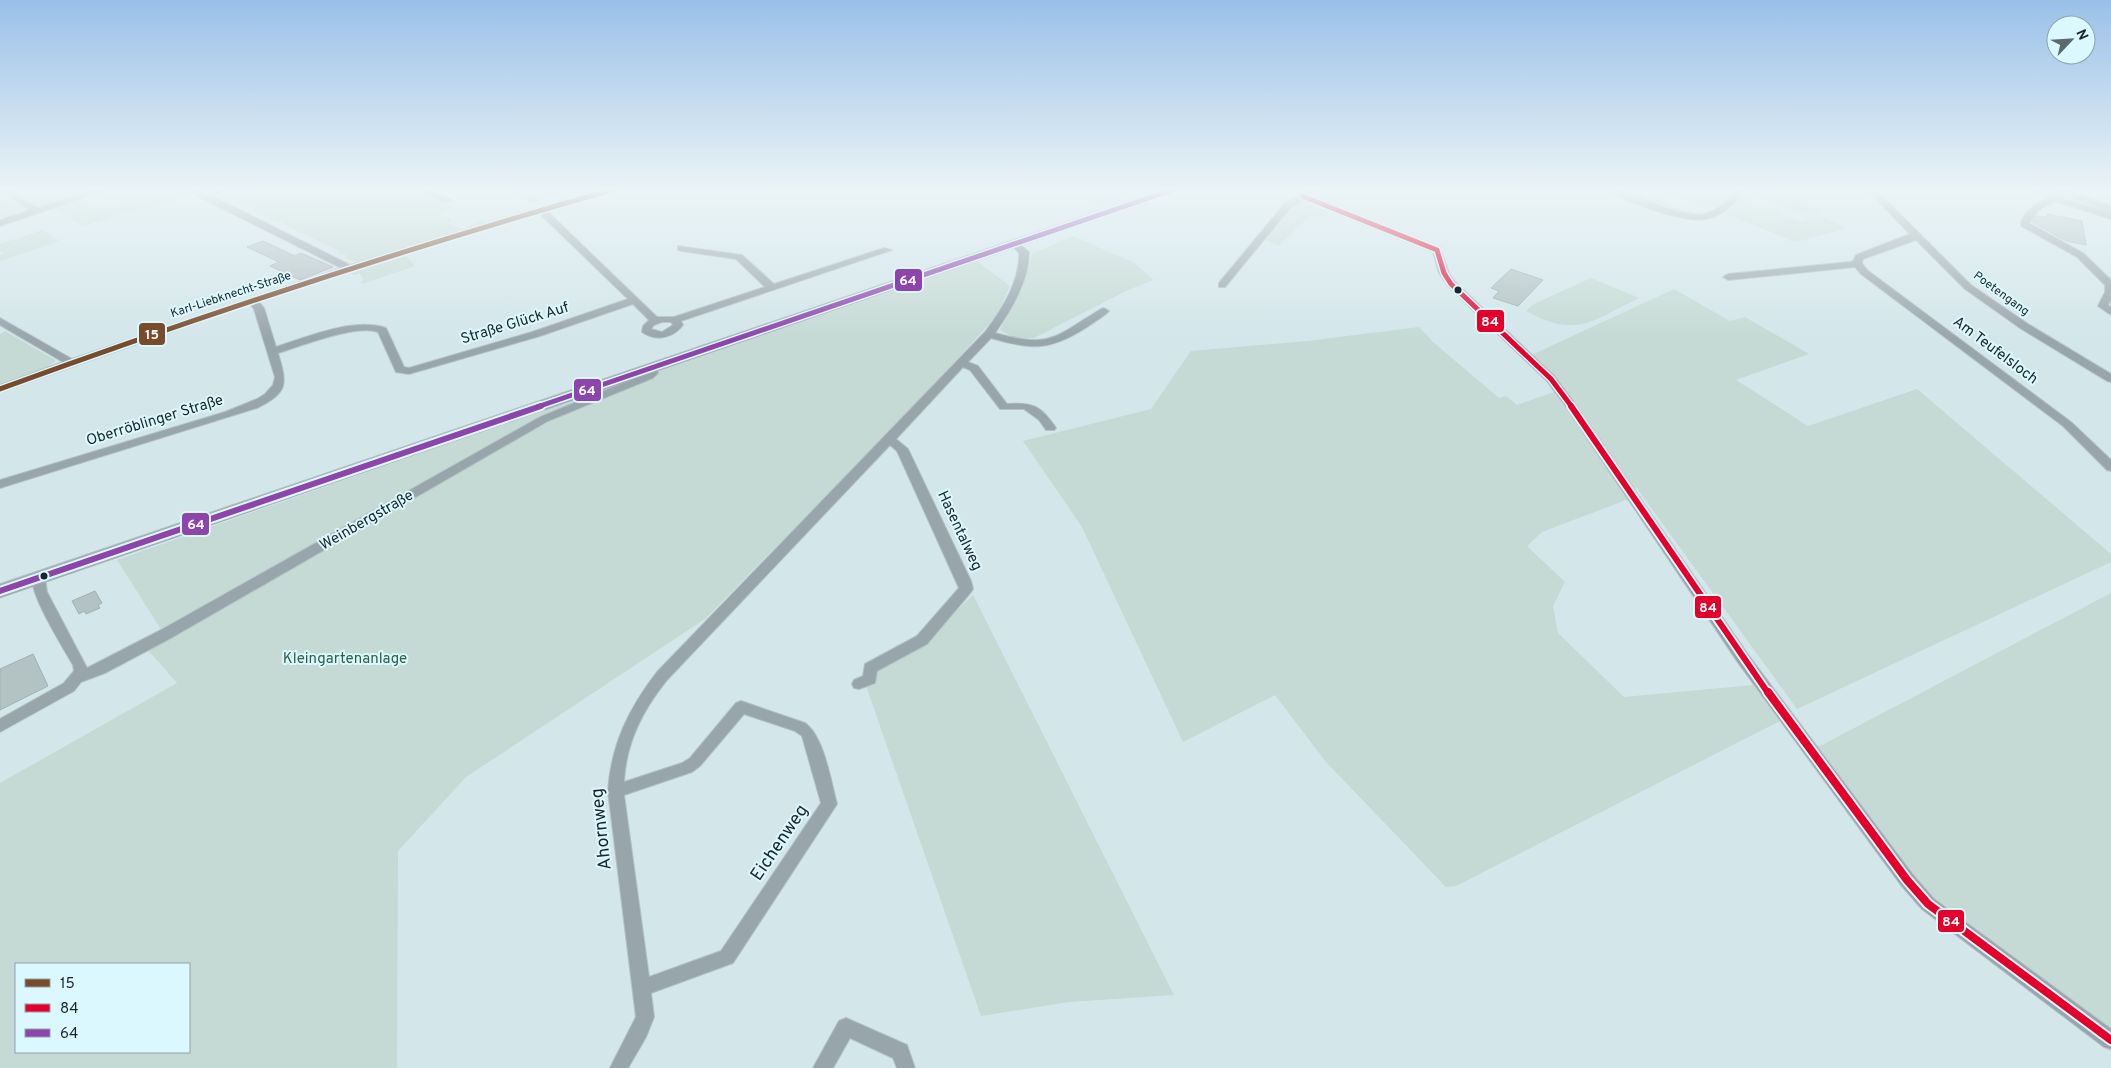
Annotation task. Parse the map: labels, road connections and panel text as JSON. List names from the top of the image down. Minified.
{"streets":{"street":["Poetengang","Karl-Liebknecht-Straße","Straße Glück Auf","Am Teufelsloch","Oberröblinger Straße","Weinbergstraße","Hasentalweg","Ahornweg","Eichenweg"]},"crossings":[["Karl-Liebknecht-Straße","Oberröblinger Straße"],["Straße Glück Auf","Oberröblinger Straße"],["Hasentalweg","Ahornweg"],["Ahornweg","Eichenweg"]],"parks":["Kleingartenanlage"],"lines":["transit line 15","transit line 84","transit line 64"],"legend":["15","84","64"],"north":"top right"}
